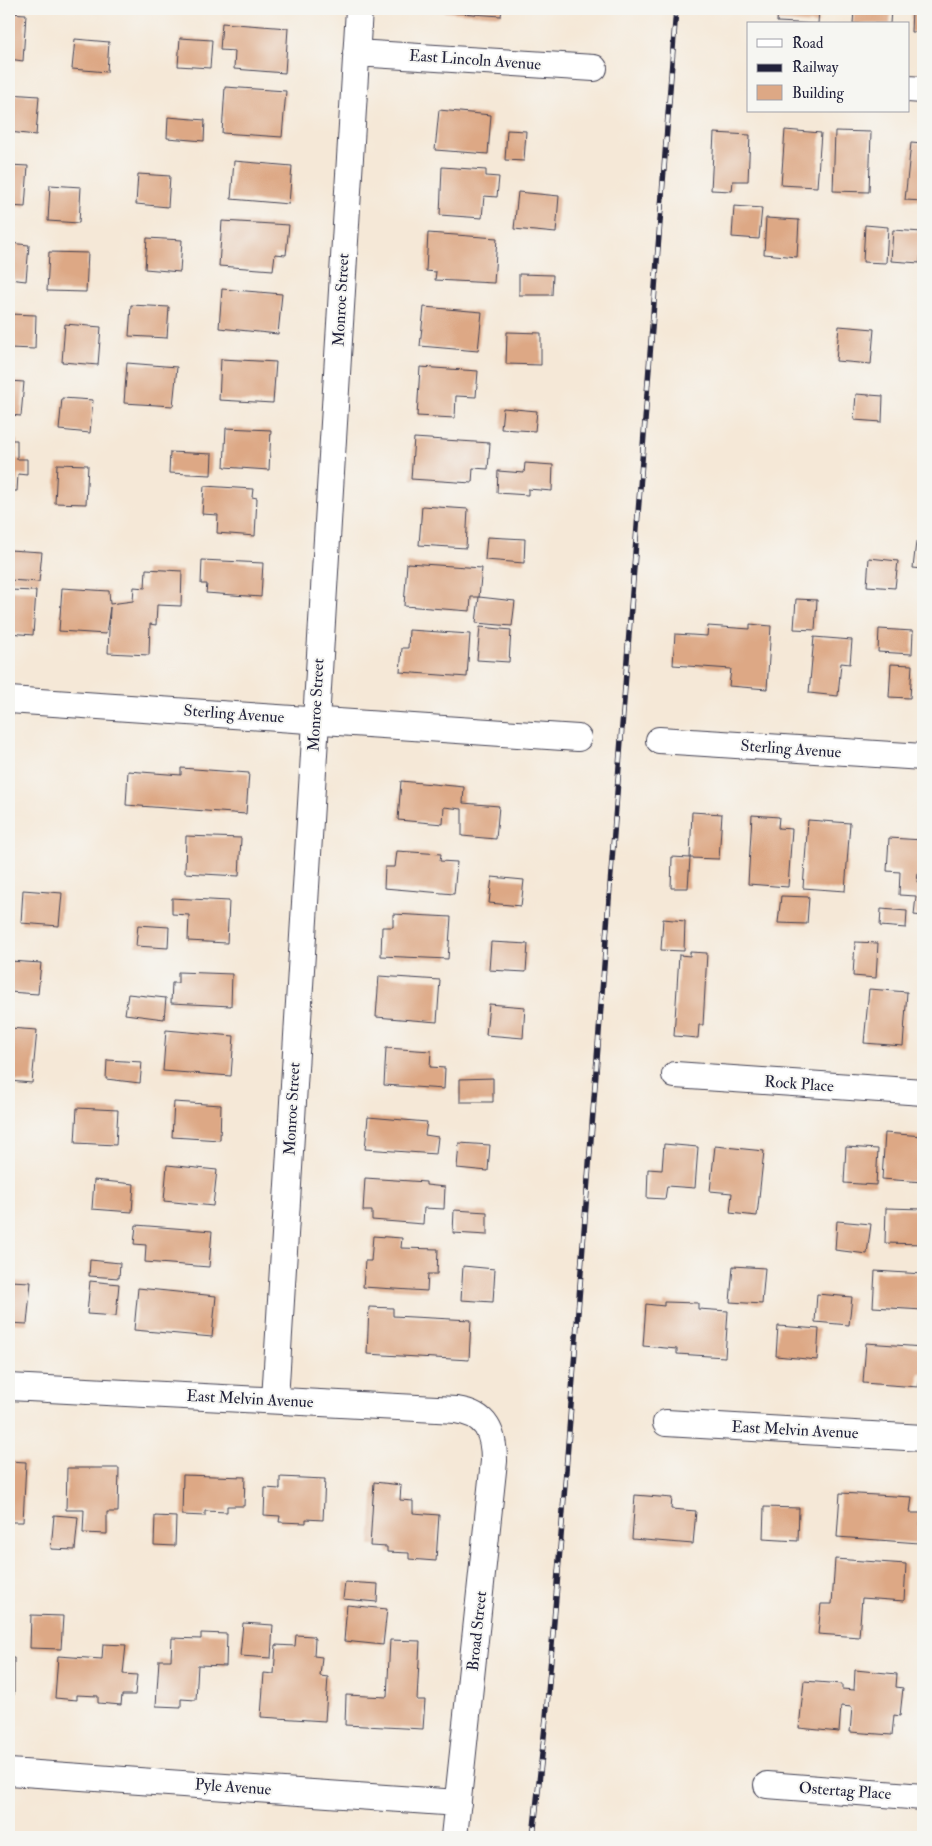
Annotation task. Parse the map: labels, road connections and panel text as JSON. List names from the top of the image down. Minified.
{"streets":{"street":["East Lincoln Avenue","Monroe Street","Sterling Avenue","Rock Place","East Melvin Avenue","Broad Street","Pyle Avenue","Ostertag Place"]},"crossings":[["East Lincoln Avenue","Monroe Street"],["Monroe Street","Sterling Avenue"],["Monroe Street","East Melvin Avenue"],["East Melvin Avenue","Broad Street"],["Broad Street","Pyle Avenue"]],"legend":["Road","Railway","Building"]}
